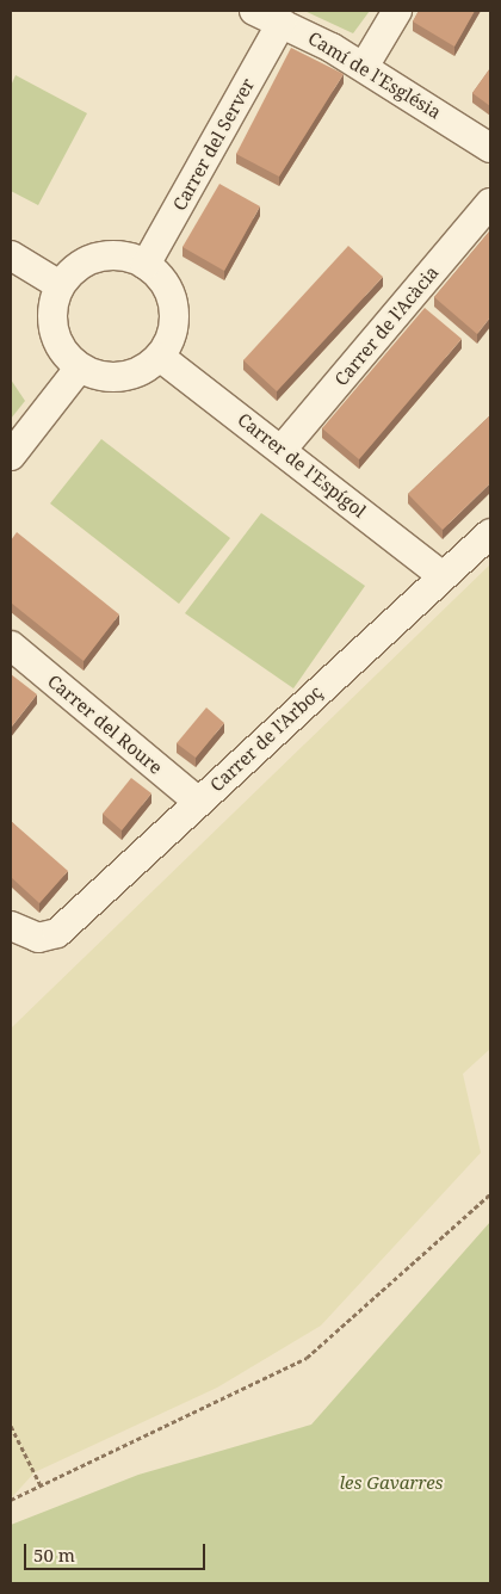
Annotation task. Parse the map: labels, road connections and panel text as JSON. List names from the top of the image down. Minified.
{"streets":{"street":["Camí de l'Església","Carrer del Server","Carrer de l'Acàcia","Carrer de l'Espígol","Carrer del Roure","Carrer de l'Arboç"]},"crossings":[["Camí de l'Església","Carrer del Server"],["Carrer del Server","Carrer de l'Espígol"],["Carrer de l'Acàcia","Carrer de l'Espígol"],["Carrer de l'Espígol","Carrer de l'Arboç"],["Carrer del Roure","Carrer de l'Arboç"]],"parks":["les Gavarres"],"scale_bar":"50 m"}
